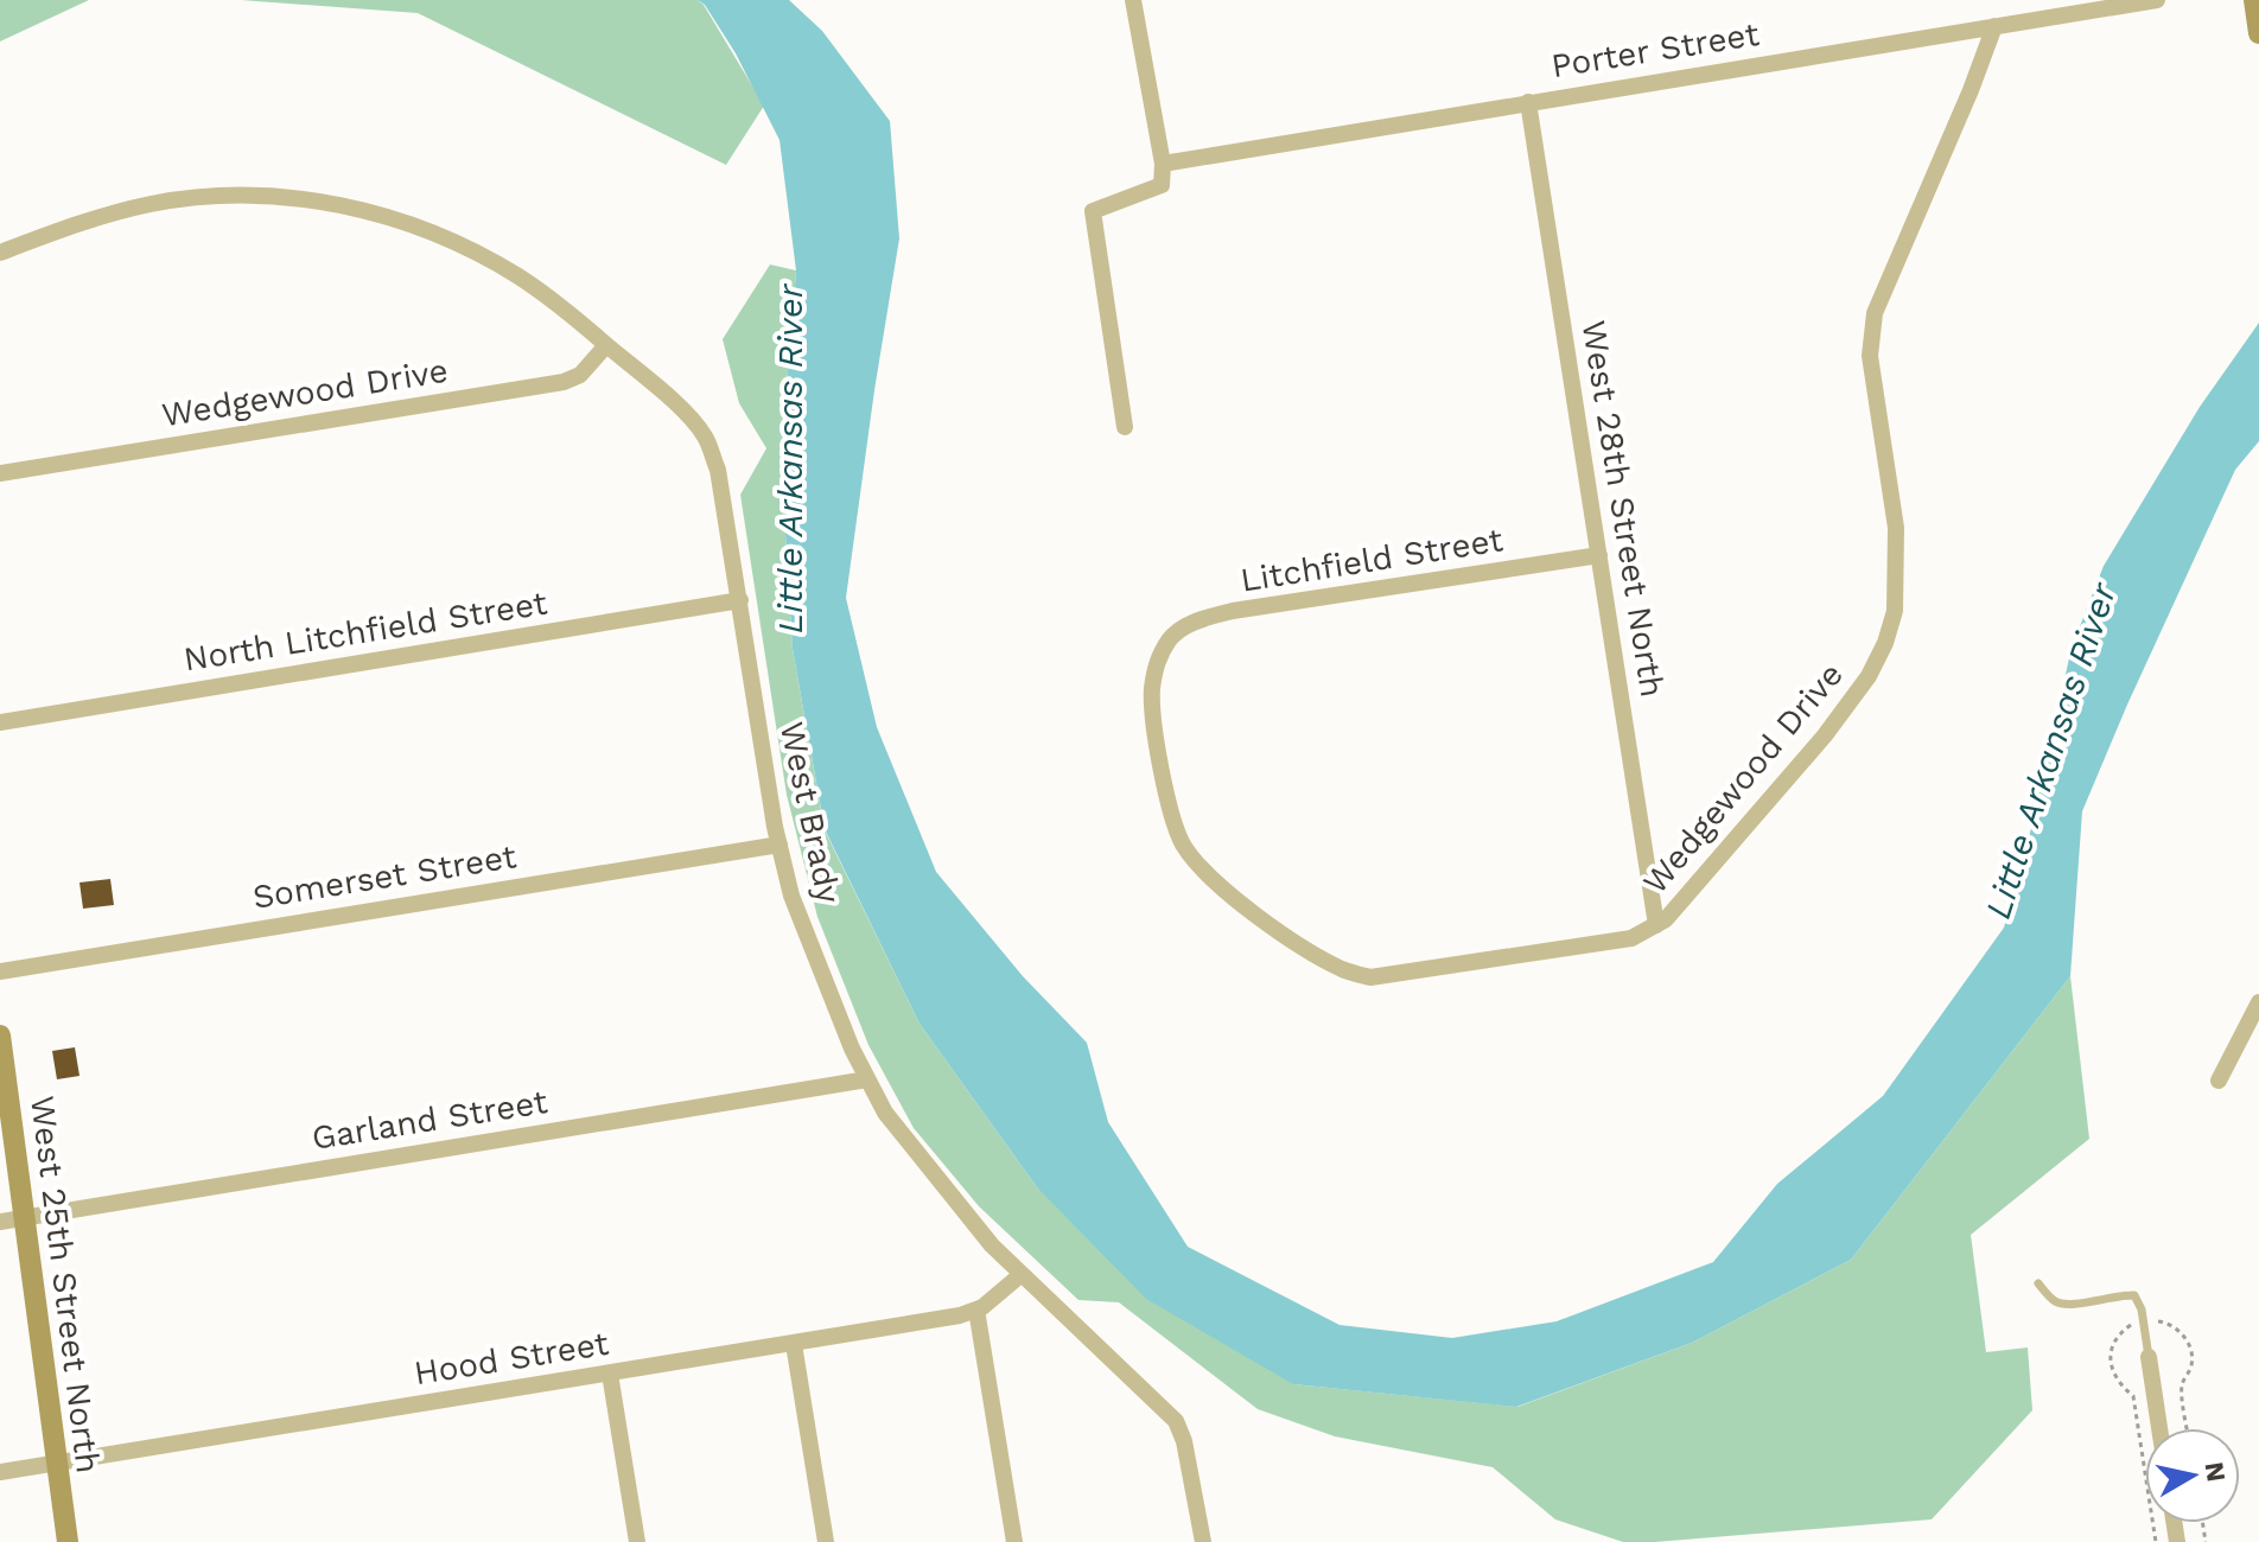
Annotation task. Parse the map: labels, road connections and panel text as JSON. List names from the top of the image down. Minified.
{"streets":{"main road":["West 25th Street North"],"street":["Porter Street","Wedgewood Drive","West 28th Street North","Litchfield Street","North Litchfield Street","West Brady","Somerset Street","Garland Street","Hood Street"]},"crossings":[["Porter Street","Wedgewood Drive"],["Porter Street","West 28th Street North"],["Wedgewood Drive","West 28th Street North"],["Wedgewood Drive","Litchfield Street"],["Wedgewood Drive","West Brady"],["West 28th Street North","Litchfield Street"],["North Litchfield Street","West Brady"],["West Brady","Somerset Street"],["West Brady","Garland Street"],["West Brady","Hood Street"],["Garland Street","West 25th Street North"],["West 25th Street North","Hood Street"]],"water":["Little Arkansas River"],"north":"right"}
